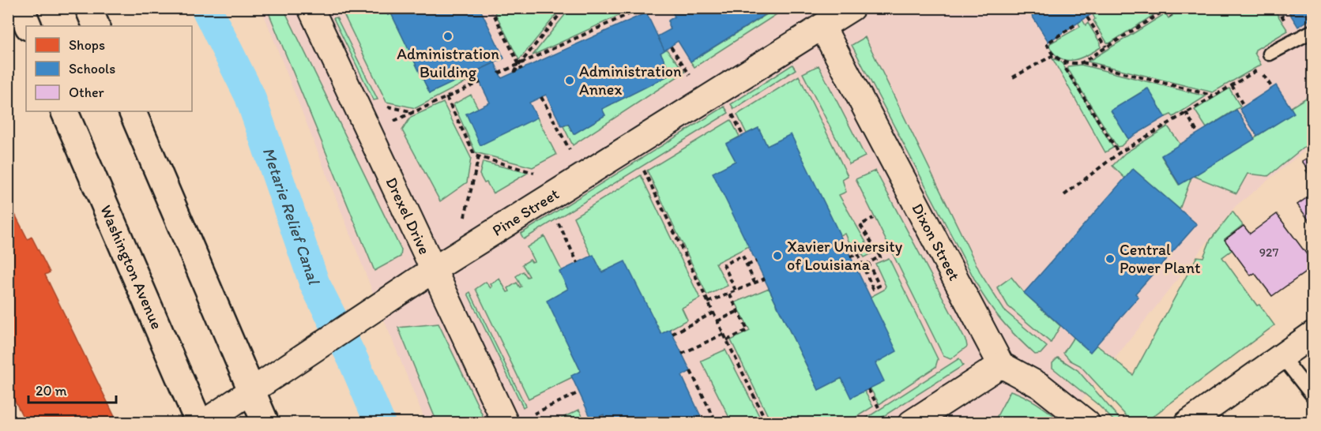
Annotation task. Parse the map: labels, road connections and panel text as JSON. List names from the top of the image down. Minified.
{"streets":{"street":["Pine Street","Drexel Drive","Dixon Street","Washington Avenue"]},"crossings":[["Pine Street","Drexel Drive"],["Pine Street","Dixon Street"],["Pine Street","Washington Avenue"]],"water":["Metarie Relief Canal"],"places":["Administration Building","Administration Annex","Xavier University of Louisiana","Central Power Plant"],"house_numbers":["927"],"legend":["Shops","Schools","Other"],"scale_bar":"20 m"}
